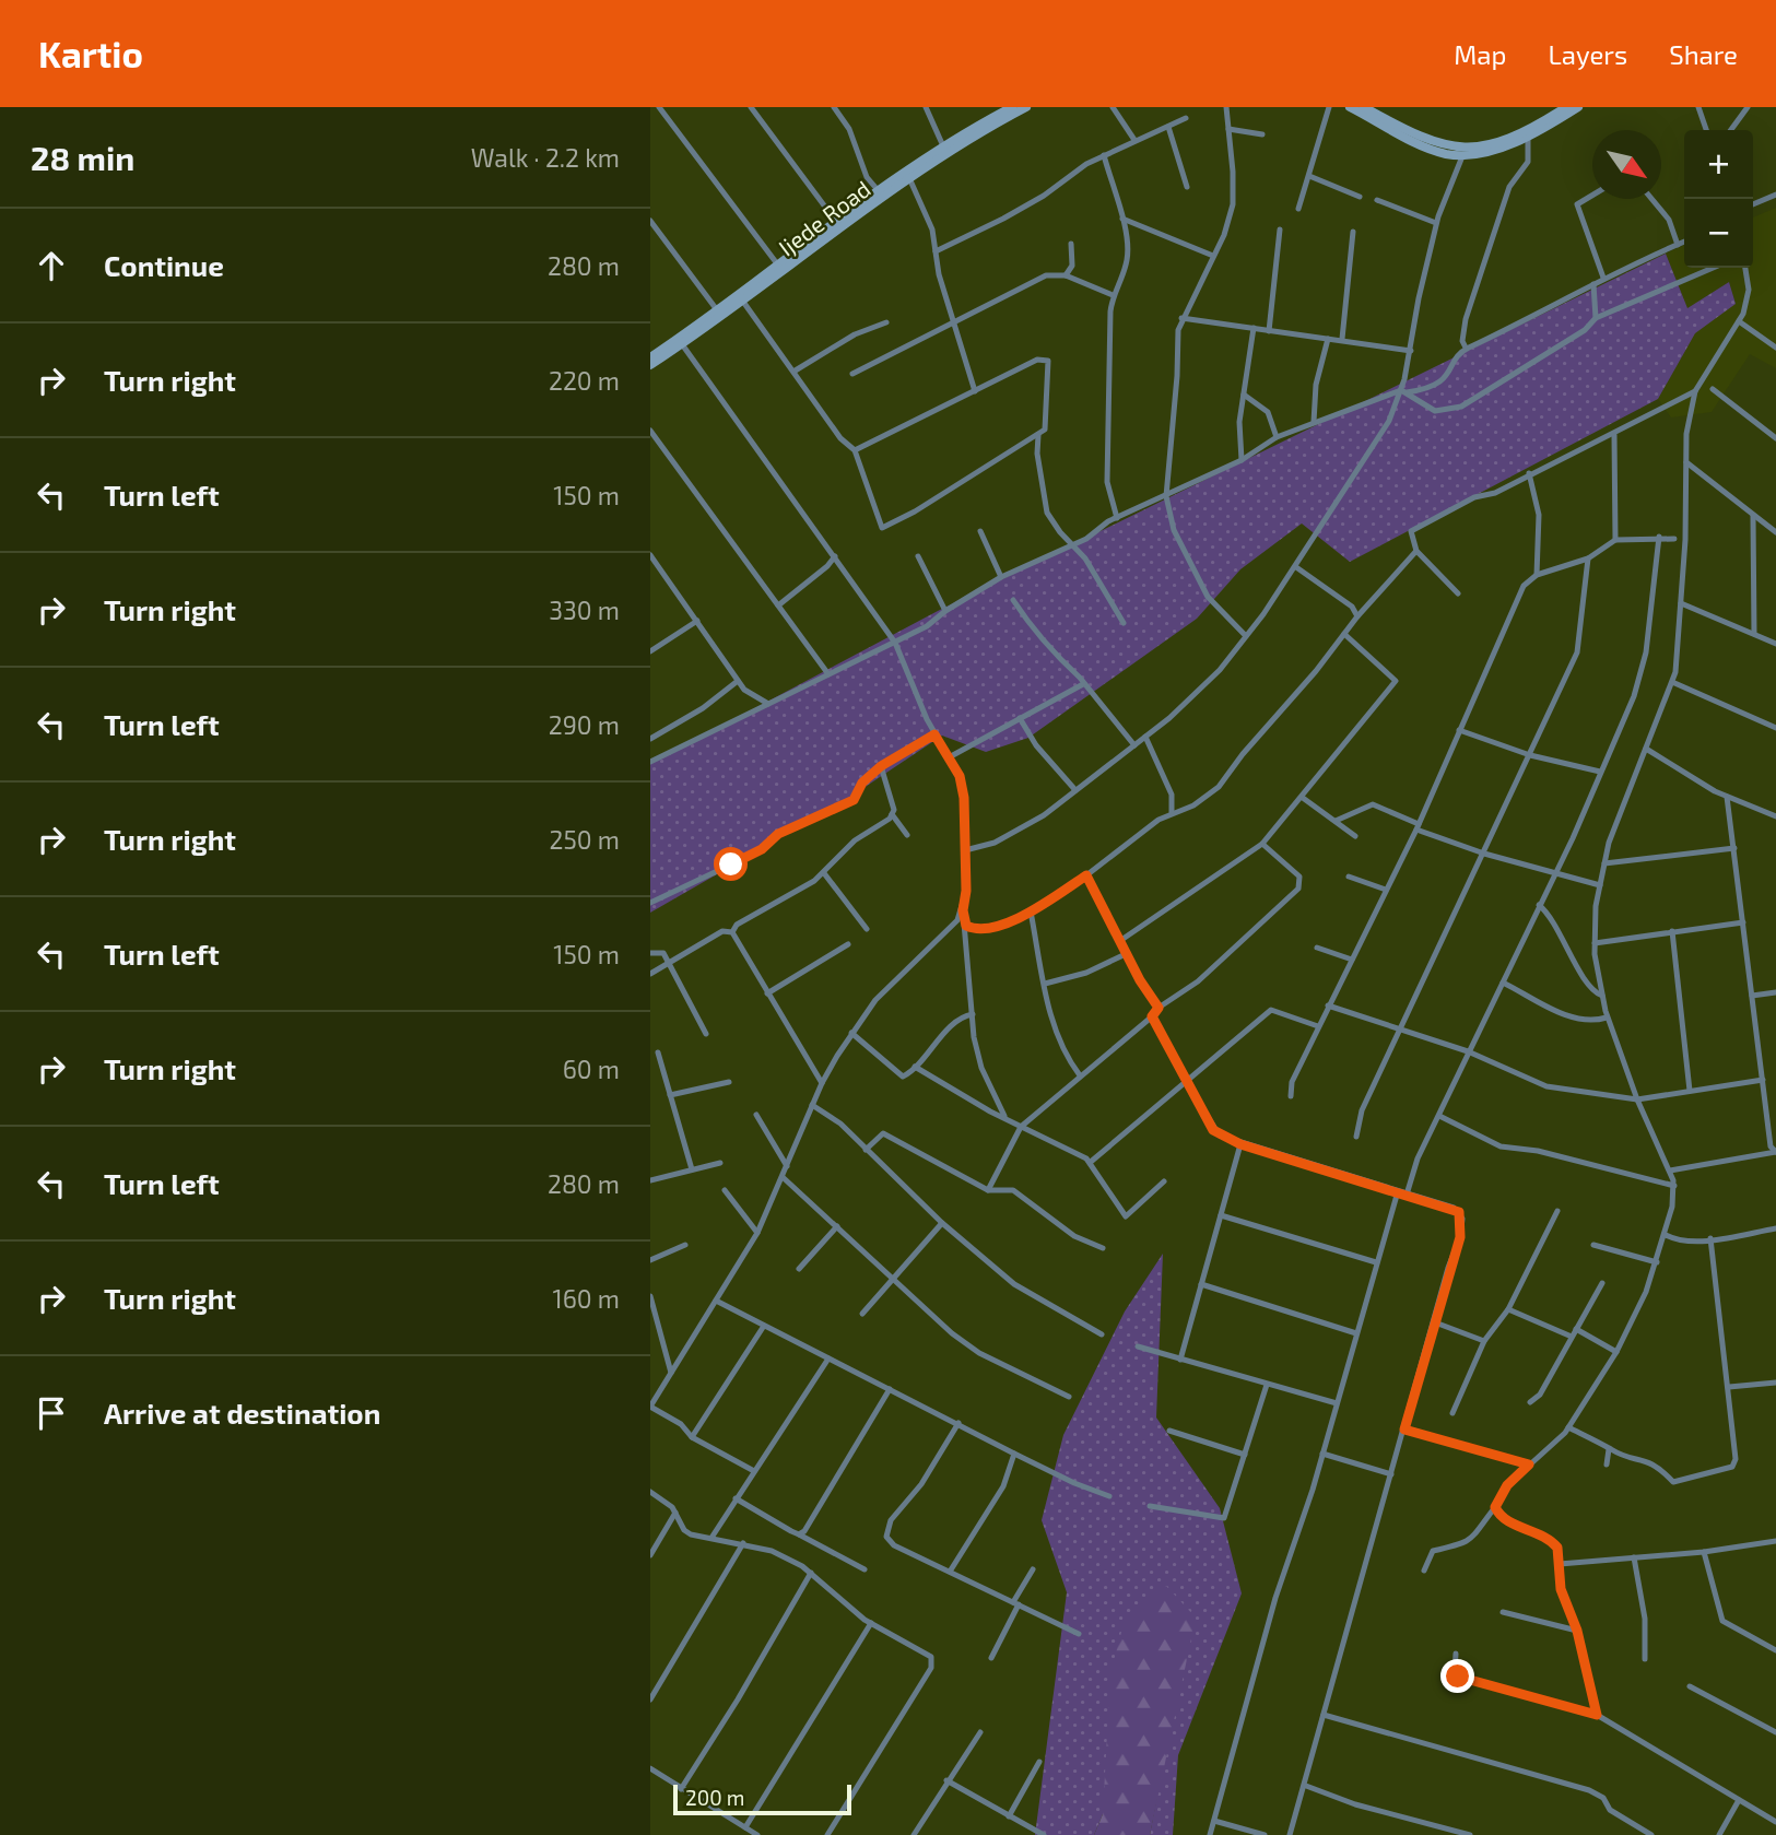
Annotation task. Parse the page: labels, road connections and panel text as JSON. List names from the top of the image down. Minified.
{"streets":{"main road":["Ijede Road"]},"scale_bar":"200 m","north":"bottom right","page":{"header":"Kartio","nav":["Map","Layers","Share"],"heading":["28 min","Walk · 2.2 km"],"map_buttons":["+","−"],"list":[["Continue","280 m"],["Turn right","220 m"],["Turn left","150 m"],["Turn right","330 m"],["Turn left","290 m"],["Turn right","250 m"],["Turn left","150 m"],["Turn right","60 m"],["Turn left","280 m"],["Turn right","160 m"],"Arrive at destination"],"scale":"200 m"}}
